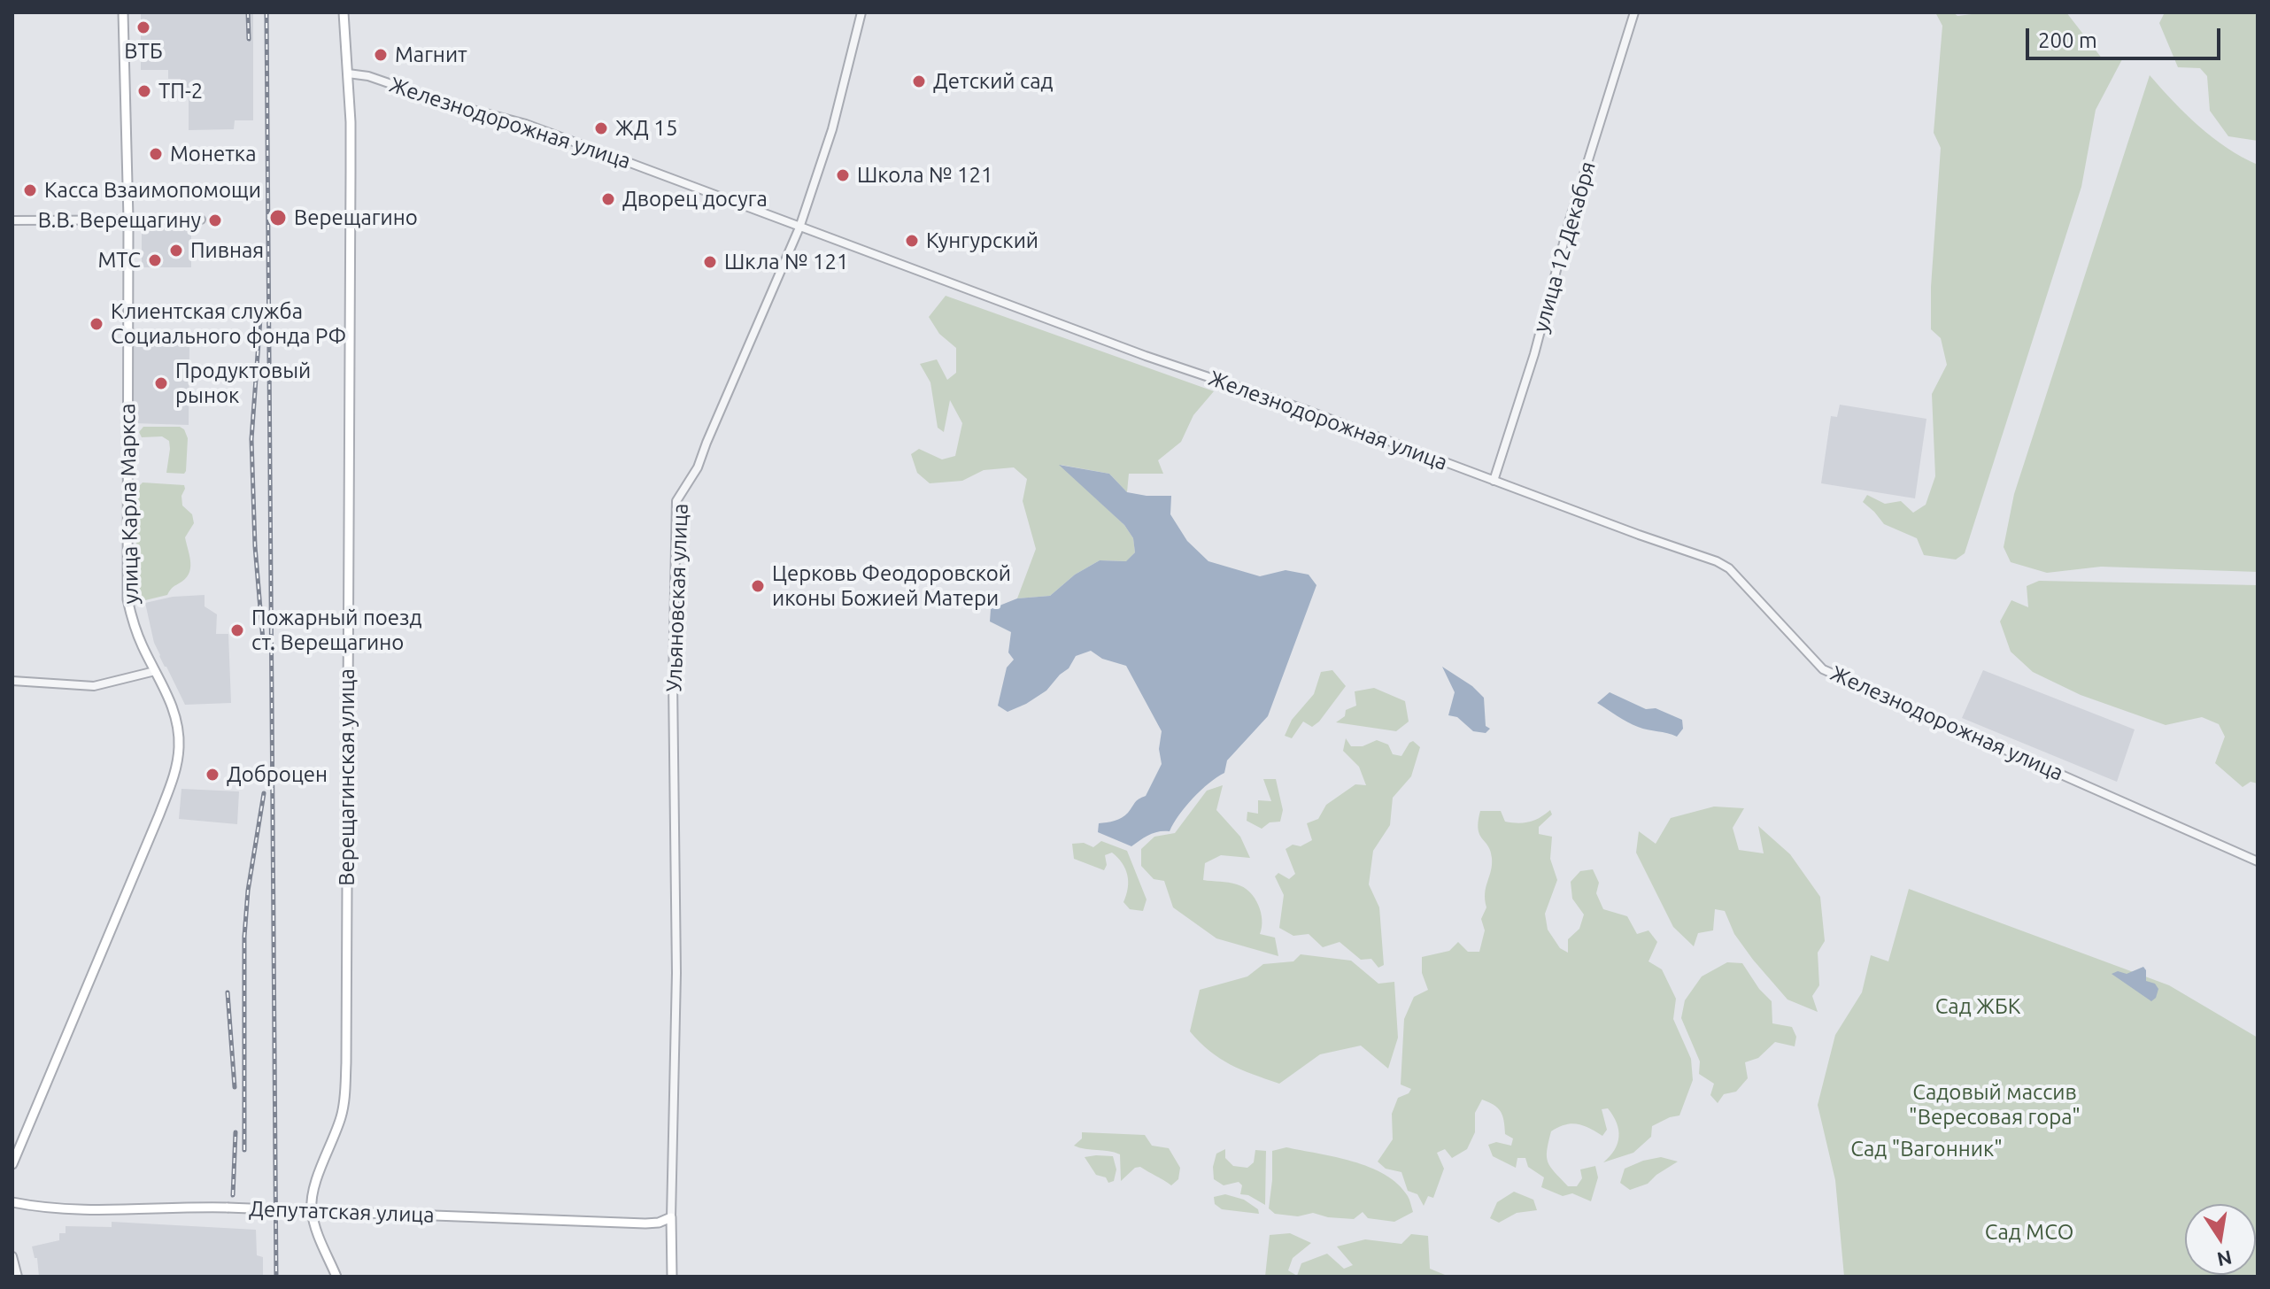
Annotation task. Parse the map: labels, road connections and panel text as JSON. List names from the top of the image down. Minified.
{"streets":{"main road":["улица Карла Маркса","Верещагинская улица","Депутатская улица"],"street":["Железнодорожная улица","улица 12 Декабря","Ульяновская улица"]},"crossings":[["Железнодорожная улица","улица 12 Декабря"],["Железнодорожная улица","Ульяновская улица"],["Железнодорожная улица","Верещагинская улица"],["Ульяновская улица","Депутатская улица"]],"parks":["Сад ЖБК","Садовый массив \"Вересовая гора\"","Сад \"Вагонник\"","Сад МСО"],"places":["ВТБ","Магнит","Детский сад","ТП-2","ЖД 15","Монетка","Школа № 121","Касса Взаимопомощи","Дворец досуга","Верещагино","В.В. Верещагину","Кунгурский","Пивная","МТС","Шкла № 121","Клиентская служба Социального фонда РФ","Продуктовый рынок","Церковь Феодоровской иконы Божией Матери","Пожарный поезд ст. Верещагино","Доброцен"],"scale_bar":"200 m","north":"bottom"}
